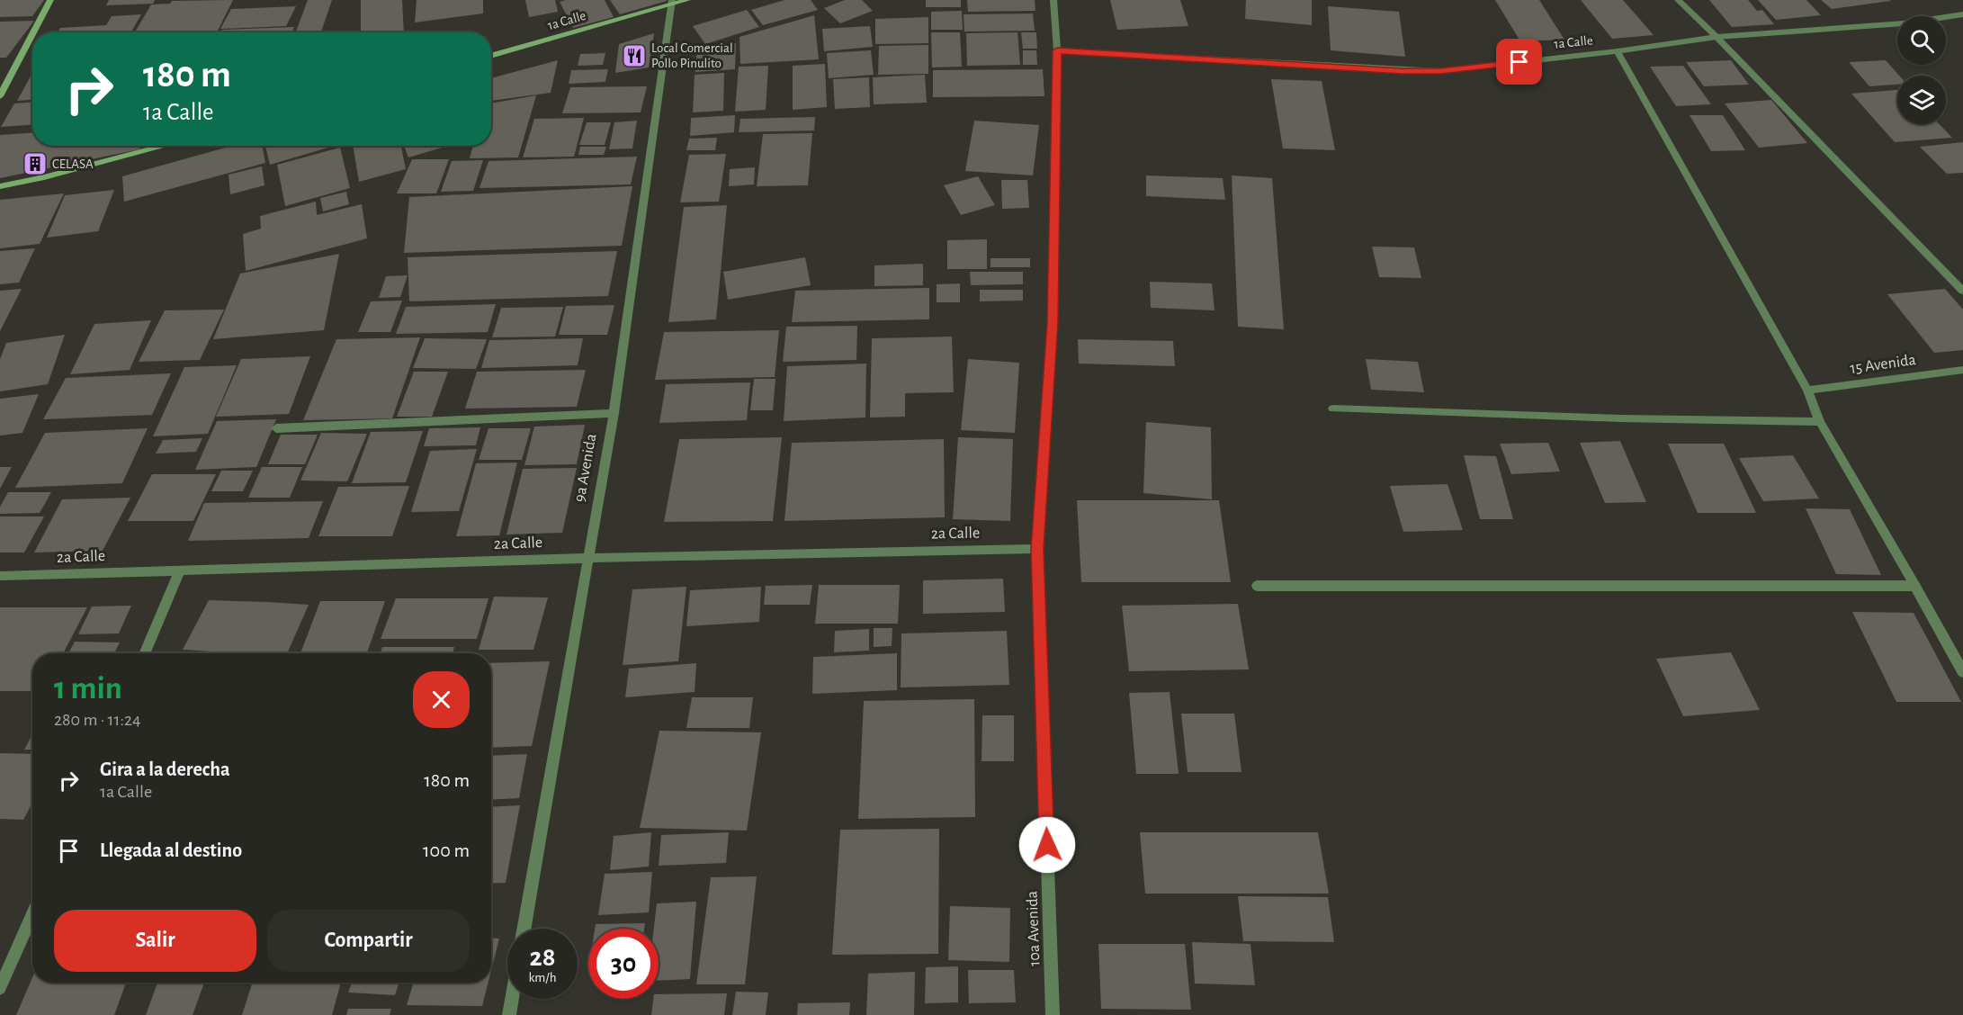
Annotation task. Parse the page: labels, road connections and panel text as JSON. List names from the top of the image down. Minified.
{"streets":{"main road":["1a Calle"],"street":["15 Avenida","9a Avenida","2a Calle","10a Avenida"]},"crossings":[["1a Calle","9a Avenida"],["1a Calle","10a Avenida"],["9a Avenida","2a Calle"],["2a Calle","10a Avenida"]],"places":{"restaurant":["Local Comercial Pollo Pinulito"],"building":["CELASA"]},"page":{"turn":["180 m","1a Calle"],"heading":["1 min","280 m · 11:24"],"list":[{"name":"Gira a la derecha","note":"1a Calle","value":"180 m"},{"name":"Llegada al destino","value":"100 m"}],"buttons":["Salir","Compartir"],"speed":"28 km/h","limit":"30"}}
